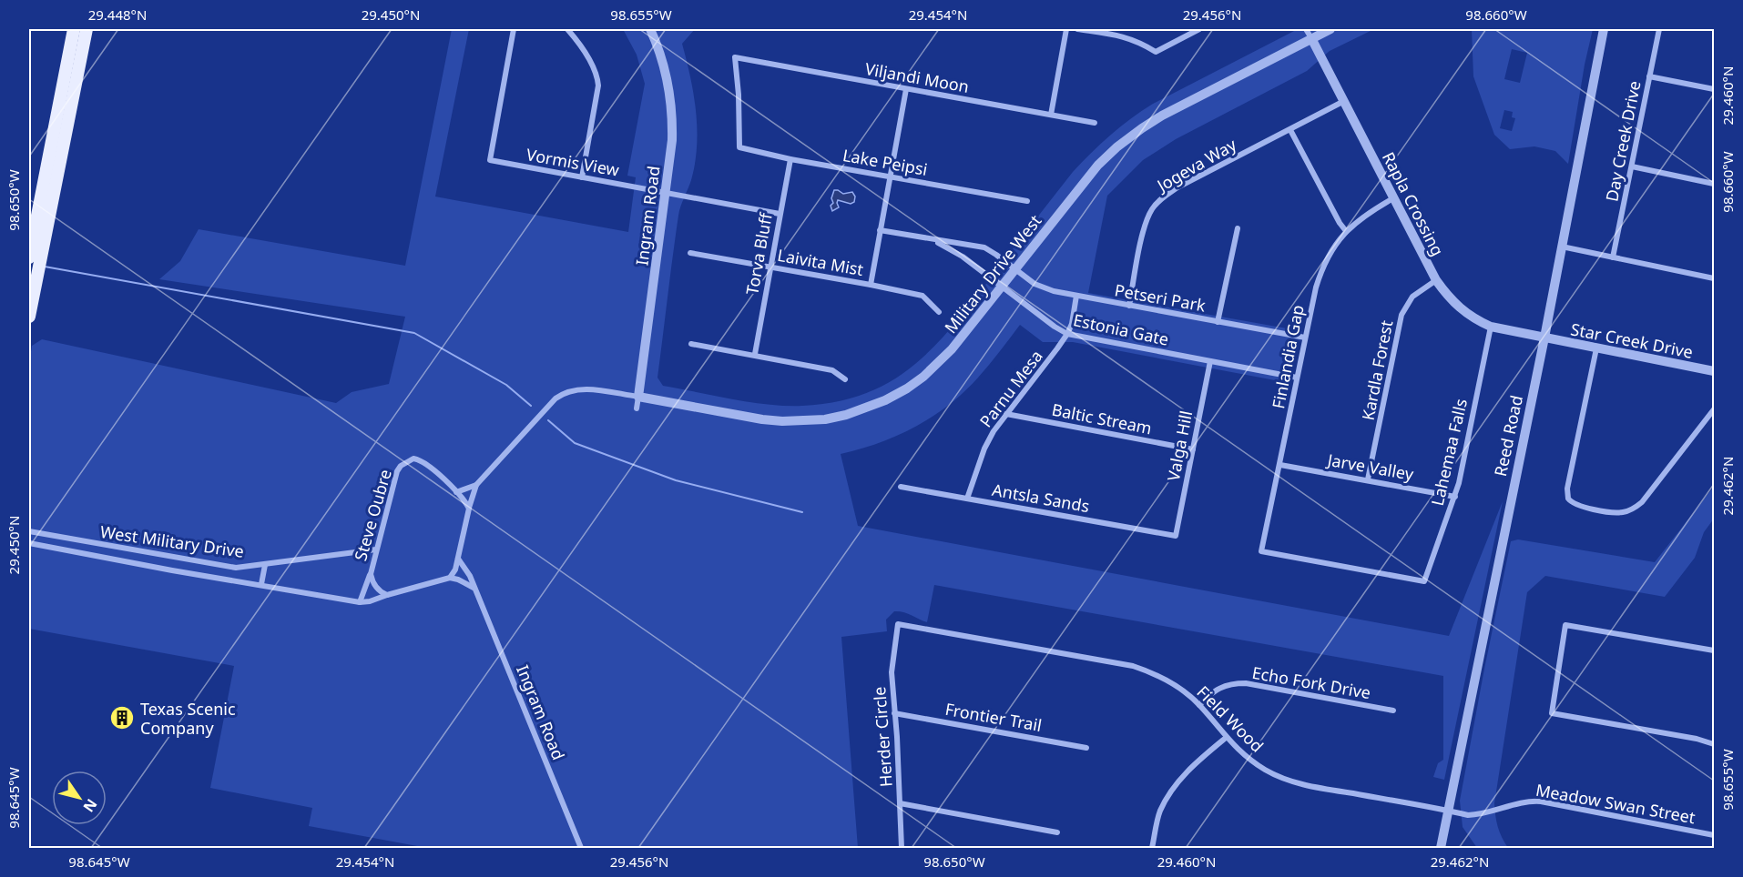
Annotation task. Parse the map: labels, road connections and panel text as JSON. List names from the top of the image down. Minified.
{"streets":{"street":["Viljandi Moon","Day Creek Drive","Vormis View","Lake Peipsi","Jogeva Way","Rapla Crossing","Ingram Road","Torva Bluff","Laivita Mist","Military Drive West","Petseri Park","Estonia Gate","Star Creek Drive","Finlandia Gap","Kardla Forest","Parnu Mesa","Baltic Stream","Reed Road","Valga Hill","Lahemaa Falls","Jarve Valley","Antsla Sands","Steve Oubre","West Military Drive","Echo Fork Drive","Frontier Trail","Field Wood","Herder Circle","Meadow Swan Street"]},"crossings":[["Viljandi Moon","Lake Peipsi"],["Vormis View","Ingram Road"],["Vormis View","Torva Bluff"],["Lake Peipsi","Torva Bluff"],["Jogeva Way","Rapla Crossing"],["Jogeva Way","Petseri Park"],["Rapla Crossing","Military Drive West"],["Rapla Crossing","Star Creek Drive"],["Rapla Crossing","Finlandia Gap"],["Rapla Crossing","Kardla Forest"],["Rapla Crossing","Reed Road"],["Rapla Crossing","Lahemaa Falls"],["Ingram Road","Military Drive West"],["Torva Bluff","Laivita Mist"],["Military Drive West","Petseri Park"],["Military Drive West","Estonia Gate"],["Petseri Park","Estonia Gate"],["Petseri Park","Finlandia Gap"],["Petseri Park","Parnu Mesa"],["Estonia Gate","Finlandia Gap"],["Estonia Gate","Parnu Mesa"],["Estonia Gate","Valga Hill"],["Star Creek Drive","Reed Road"],["Finlandia Gap","Lahemaa Falls"],["Finlandia Gap","Jarve Valley"],["Kardla Forest","Jarve Valley"],["Parnu Mesa","Baltic Stream"],["Parnu Mesa","Antsla Sands"],["Baltic Stream","Valga Hill"],["Reed Road","Field Wood"],["Reed Road","Meadow Swan Street"],["Valga Hill","Antsla Sands"],["Lahemaa Falls","Jarve Valley"],["Steve Oubre","West Military Drive"],["Echo Fork Drive","Field Wood"],["Frontier Trail","Herder Circle"],["Field Wood","Herder Circle"],["Field Wood","Meadow Swan Street"]],"places":{"building":["Texas Scenic Company"]},"north":"bottom right","coordinates":["29.448°N","29.450°N","98.655°W","29.454°N","29.456°N","98.660°W","29.460°N","98.650°W","29.462°N","98.645°W"]}
